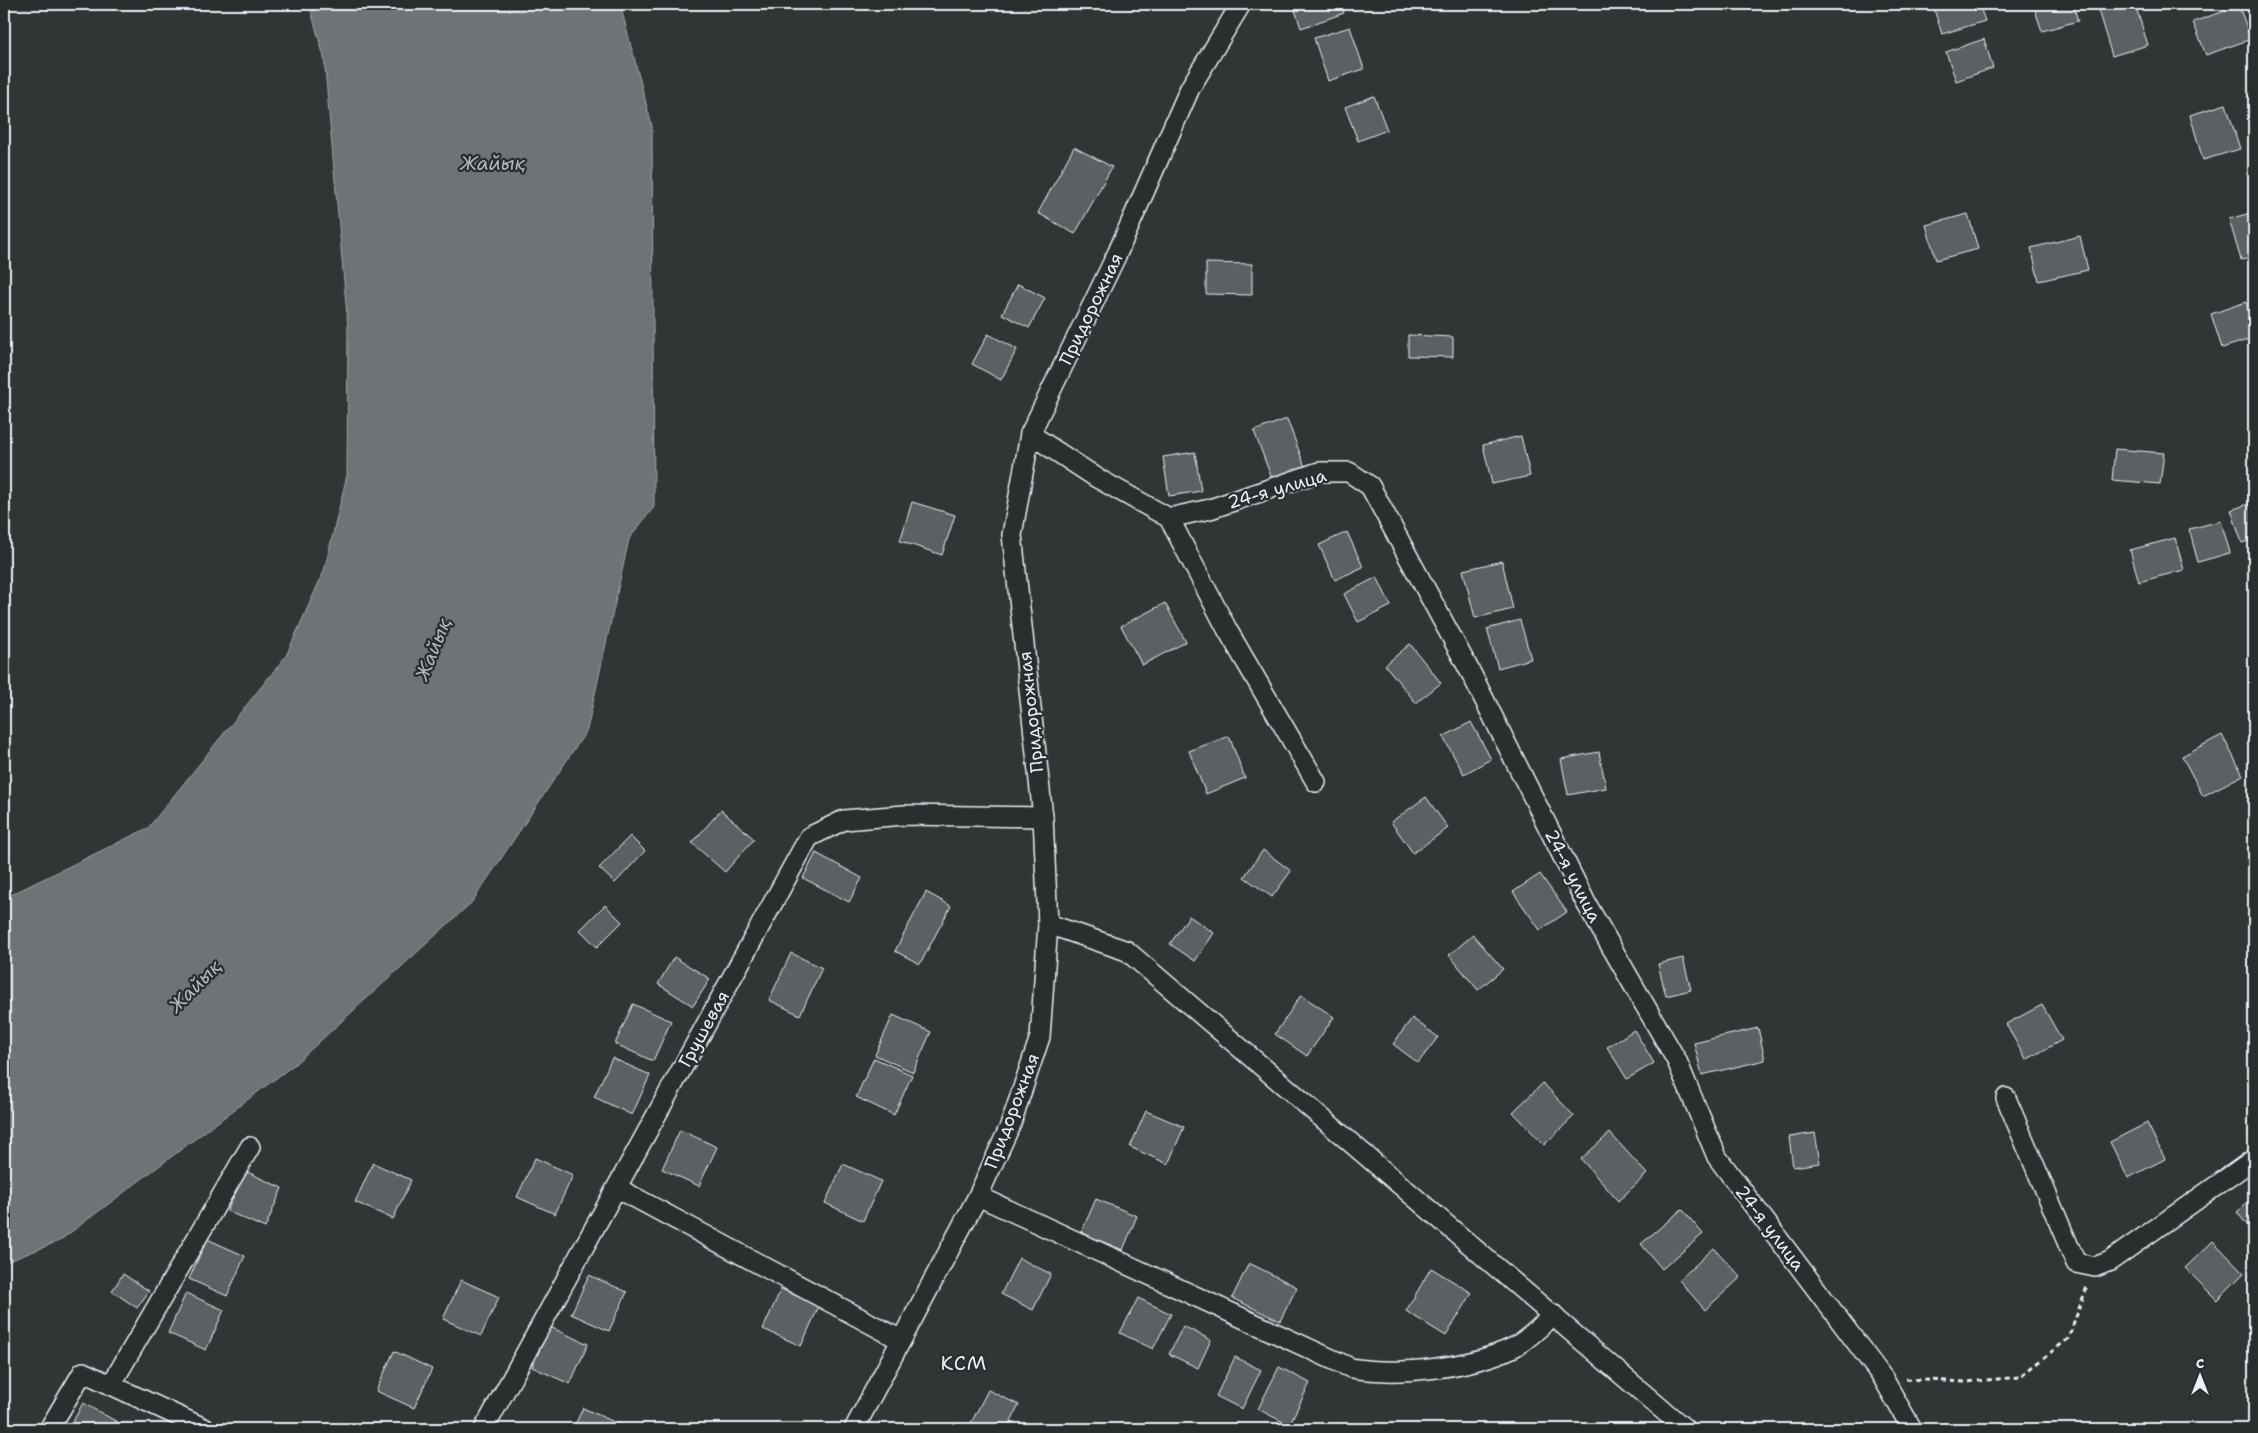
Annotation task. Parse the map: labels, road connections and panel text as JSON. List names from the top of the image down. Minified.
{"streets":{"street":["Придорожная","24-я улица","Грушевая"]},"crossings":[["Придорожная","Грушевая"]],"districts":["КСМ"],"water":["Жайық"],"north":"top"}
